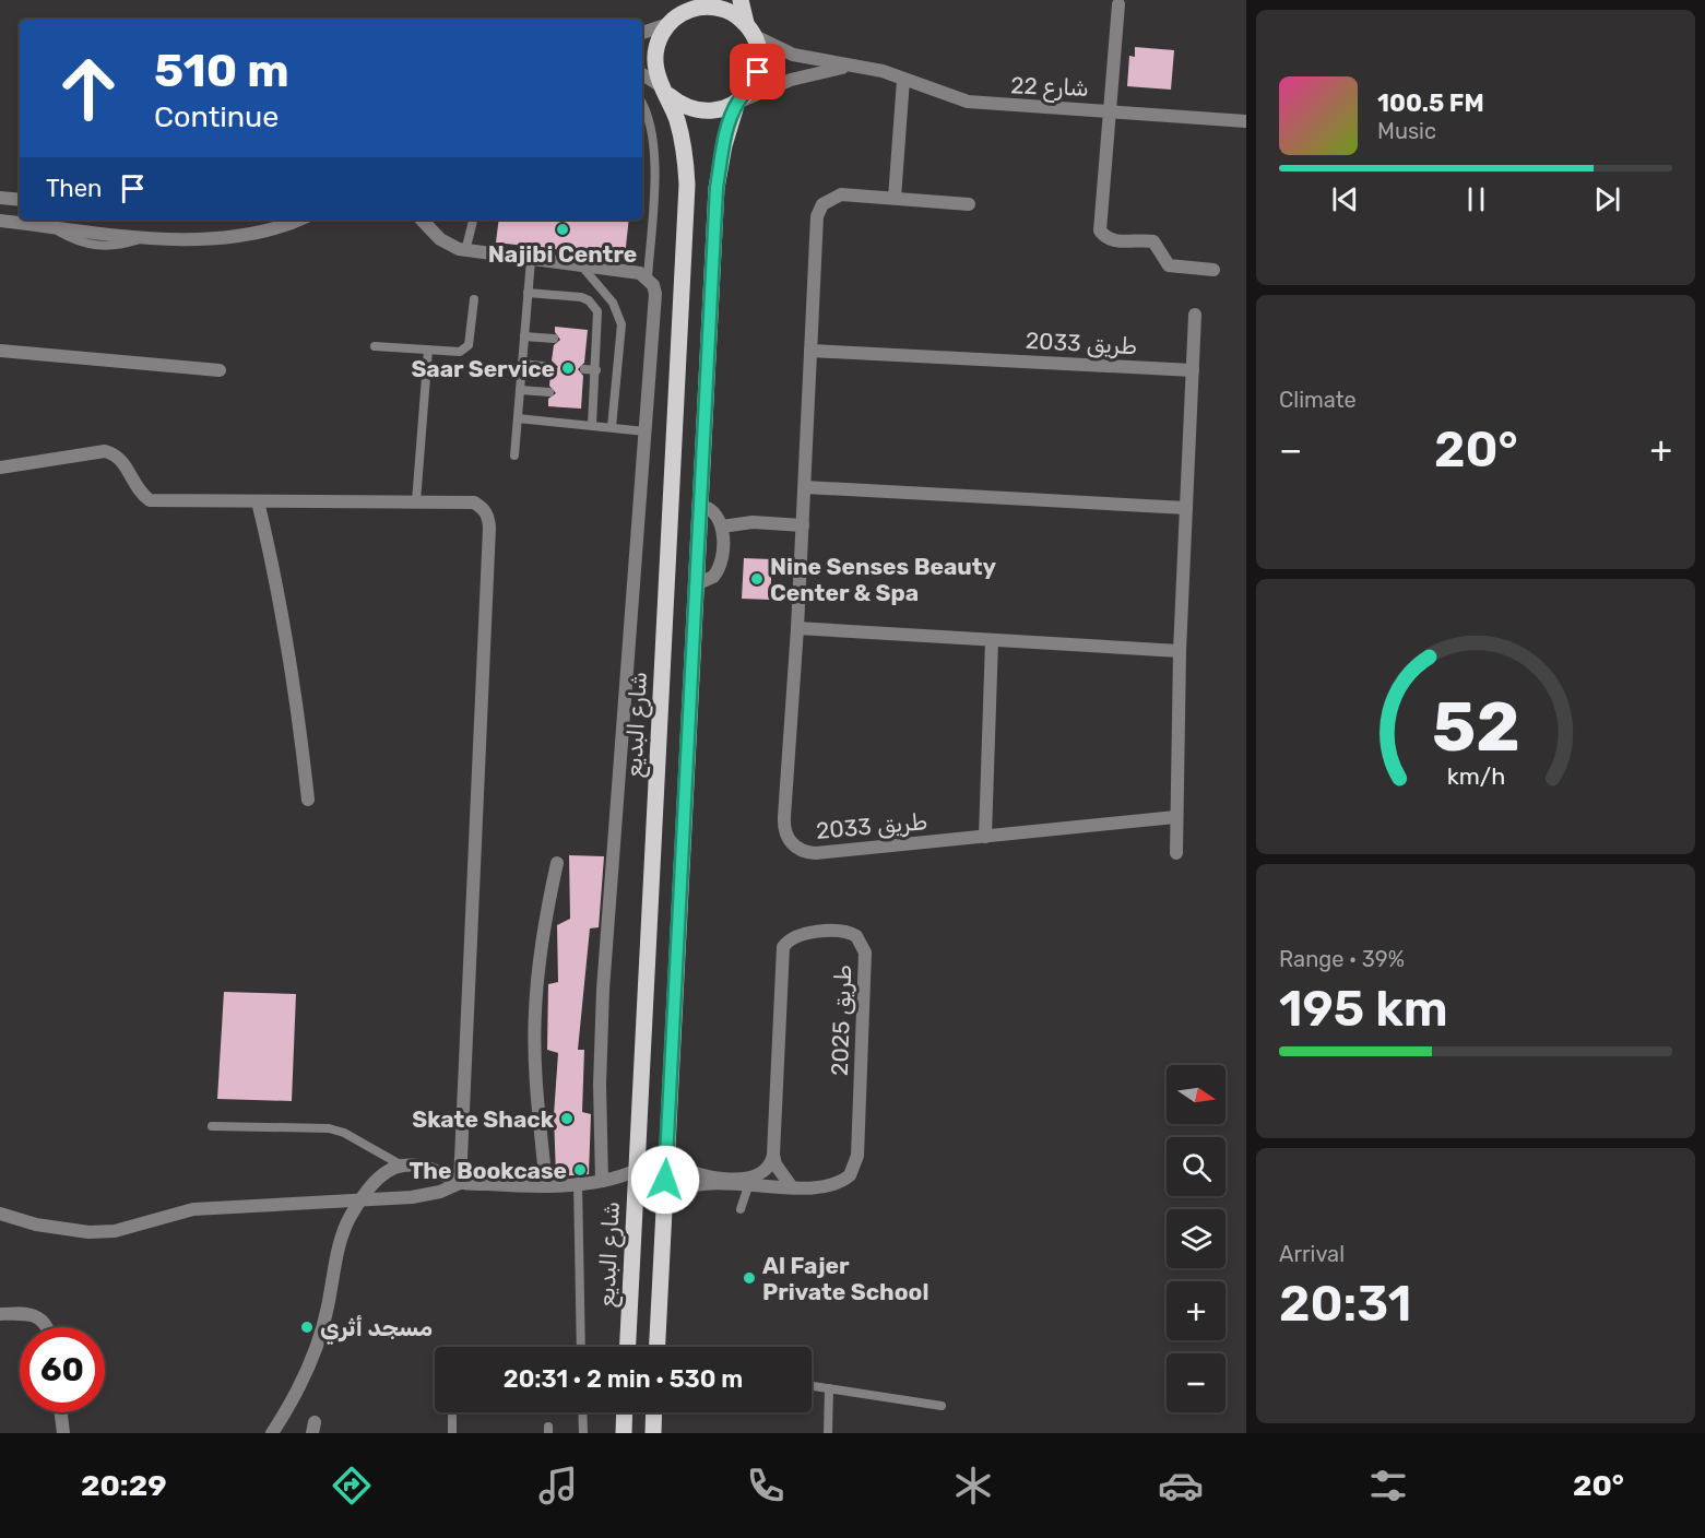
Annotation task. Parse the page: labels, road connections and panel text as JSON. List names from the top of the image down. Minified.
{"streets":{"main road":["شارع البديع"],"street":["شارع 22","طريق 2033","طريق 2025"]},"crossings":[["شارع 22","شارع البديع"]],"places":["Najibi Centre","Saar Service","Nine Senses Beauty Center & Spa","Skate Shack","The Bookcase","Al Fajer Private School","مسجد أثري"],"north":"right","page":{"turn":["510 m","Continue"],"song":["100.5 FM","Music"],"then":"Then","tile":["Climate",["Range · 39%","195 km"],["Arrival","20:31"]],"heat":["−","20°","+"],"map_buttons":["+","−"],"limit":"60","trip":"20:31 · 2 min · 530 m","tabs":["20:29","20°"],"gauge":["52","km/h"]}}
